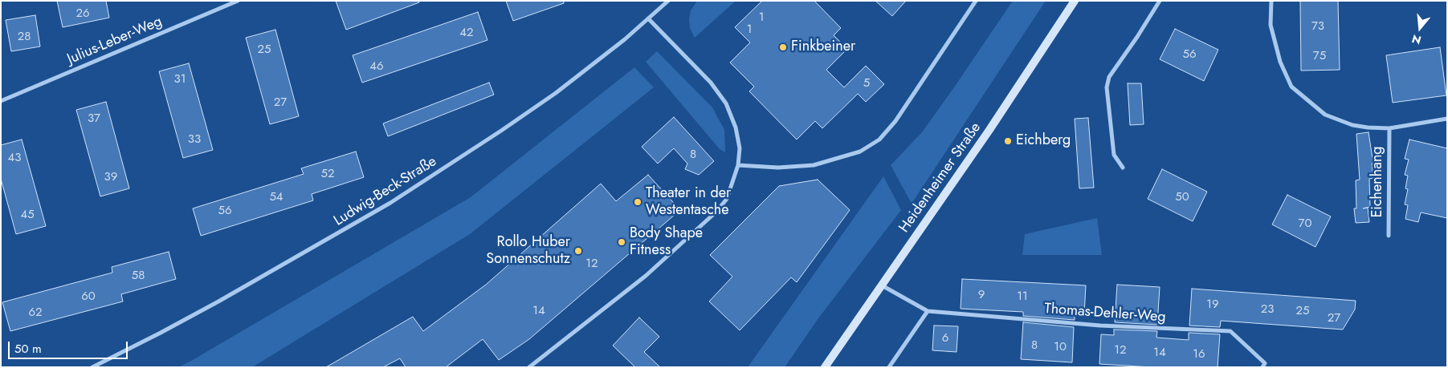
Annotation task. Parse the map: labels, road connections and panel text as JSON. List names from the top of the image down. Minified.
{"streets":{"main road":["Heidenheimer Straße"],"street":["Julius-Leber-Weg","Eichenhang","Ludwig-Beck-Straße","Thomas-Dehler-Weg"]},"crossings":[["Heidenheimer Straße","Thomas-Dehler-Weg"]],"places":["Finkbeiner","Eichberg","Theater in der Westentasche","Body Shape Fitness","Rollo Huber Sonnenschutz"],"house_numbers":["26","1","73","1","42","28","25","56","75","46","31","5","27","37","33","8","43","52","39","54","50","56","45","70","12","58","9","60","11","19","23","14","25","62","27","6","8","10","12","14","16"],"scale_bar":"50 m","north":"bottom"}
